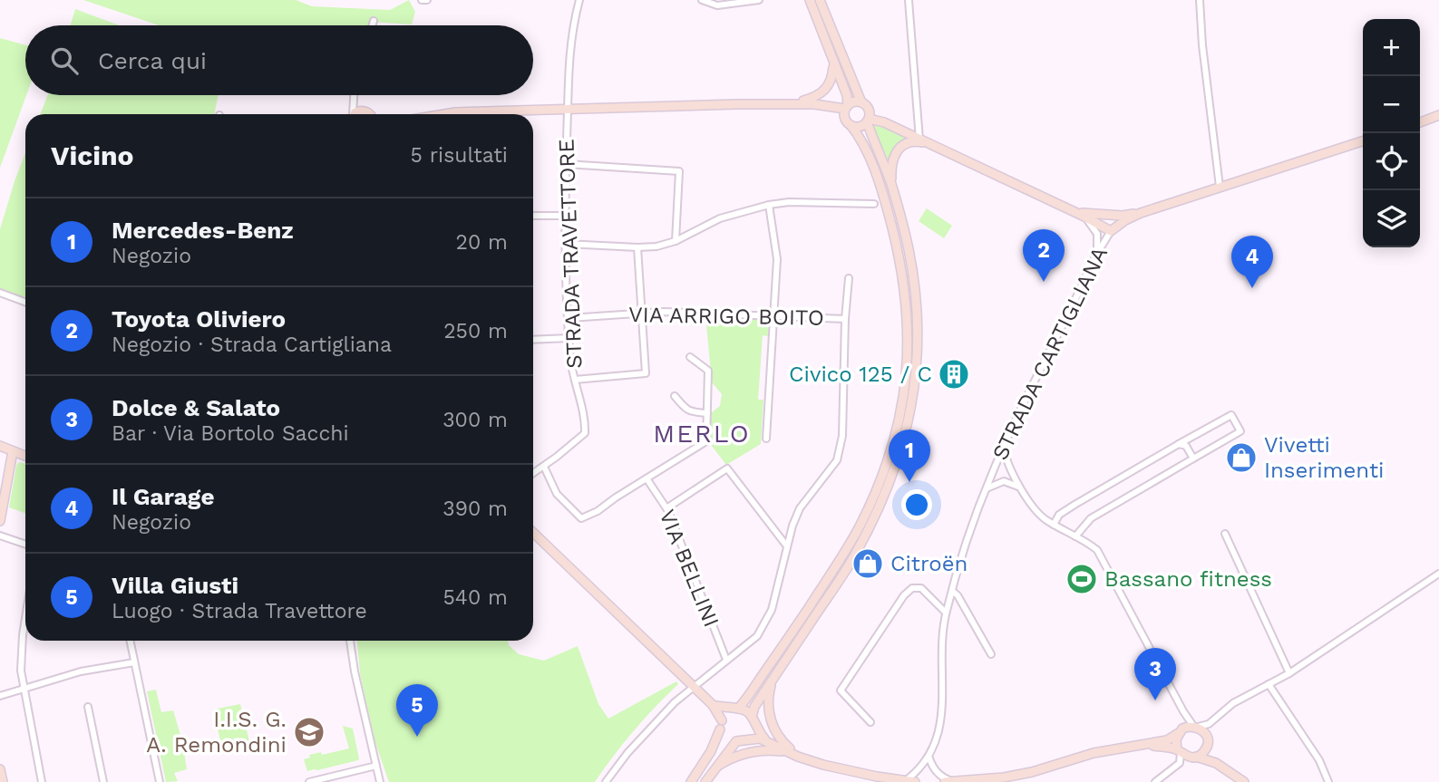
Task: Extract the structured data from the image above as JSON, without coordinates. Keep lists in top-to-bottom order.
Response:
{
  "streets": {
    "main road": ["STRADA CARTIGLIANA"],
    "street": ["STRADA TRAVETTORE", "VIA ARRIGO BOITO", "VIA BELLINI"]
  },
  "crossings": [
    ["STRADA TRAVETTORE", "VIA ARRIGO BOITO"]
  ],
  "districts": ["MERLO"],
  "places": {
    "building": ["Civico 125 / C"],
    "shop": ["Vivetti Inserimenti", "Citroën"],
    "sports": ["Bassano fitness"],
    "school or university": ["I.I.S. G. A. Remondini"]
  },
  "page": {
    "map_buttons": ["+", "−"],
    "search": "Cerca qui",
    "heading": ["Vicino", "5 risultati"],
    "list": [
      {
        "mark": "1",
        "name": "Mercedes-Benz",
        "note": "Negozio",
        "value": "20 m"
      },
      {
        "mark": "2",
        "name": "Toyota Oliviero",
        "note": "Negozio · Strada Cartigliana",
        "value": "250 m"
      },
      {
        "mark": "3",
        "name": "Dolce & Salato",
        "note": "Bar · Via Bortolo Sacchi",
        "value": "300 m"
      },
      {
        "mark": "4",
        "name": "Il Garage",
        "note": "Negozio",
        "value": "390 m"
      },
      {
        "mark": "5",
        "name": "Villa Giusti",
        "note": "Luogo · Strada Travettore",
        "value": "540 m"
      }
    ],
    "pins": [
      "2",
      "4",
      "1",
      "3",
      "5"
    ]
  }
}
